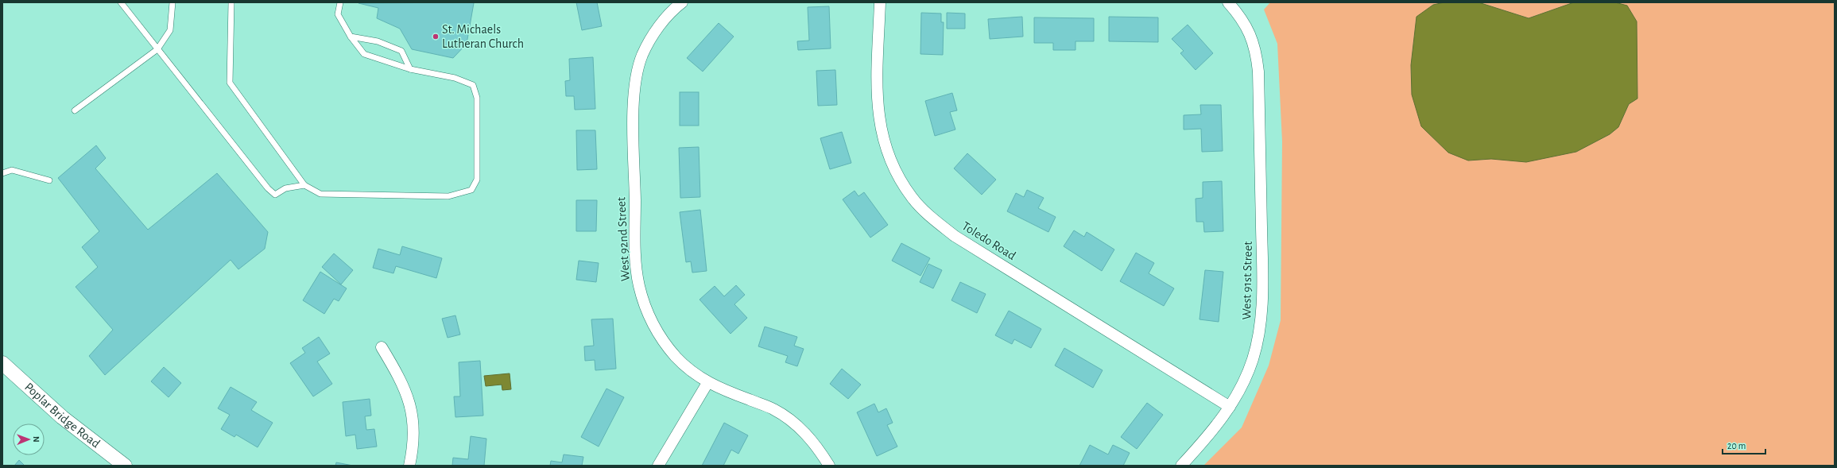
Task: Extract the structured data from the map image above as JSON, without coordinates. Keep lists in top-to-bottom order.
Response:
{
  "streets": {
    "street": [
      "West 92nd Street",
      "Toledo Road",
      "West 91st Street",
      "Poplar Bridge Road"
    ]
  },
  "crossings": [
    ["Toledo Road", "West 91st Street"]
  ],
  "places": ["St. Michaels Lutheran Church"],
  "scale_bar": "20 m",
  "north": "right"
}
